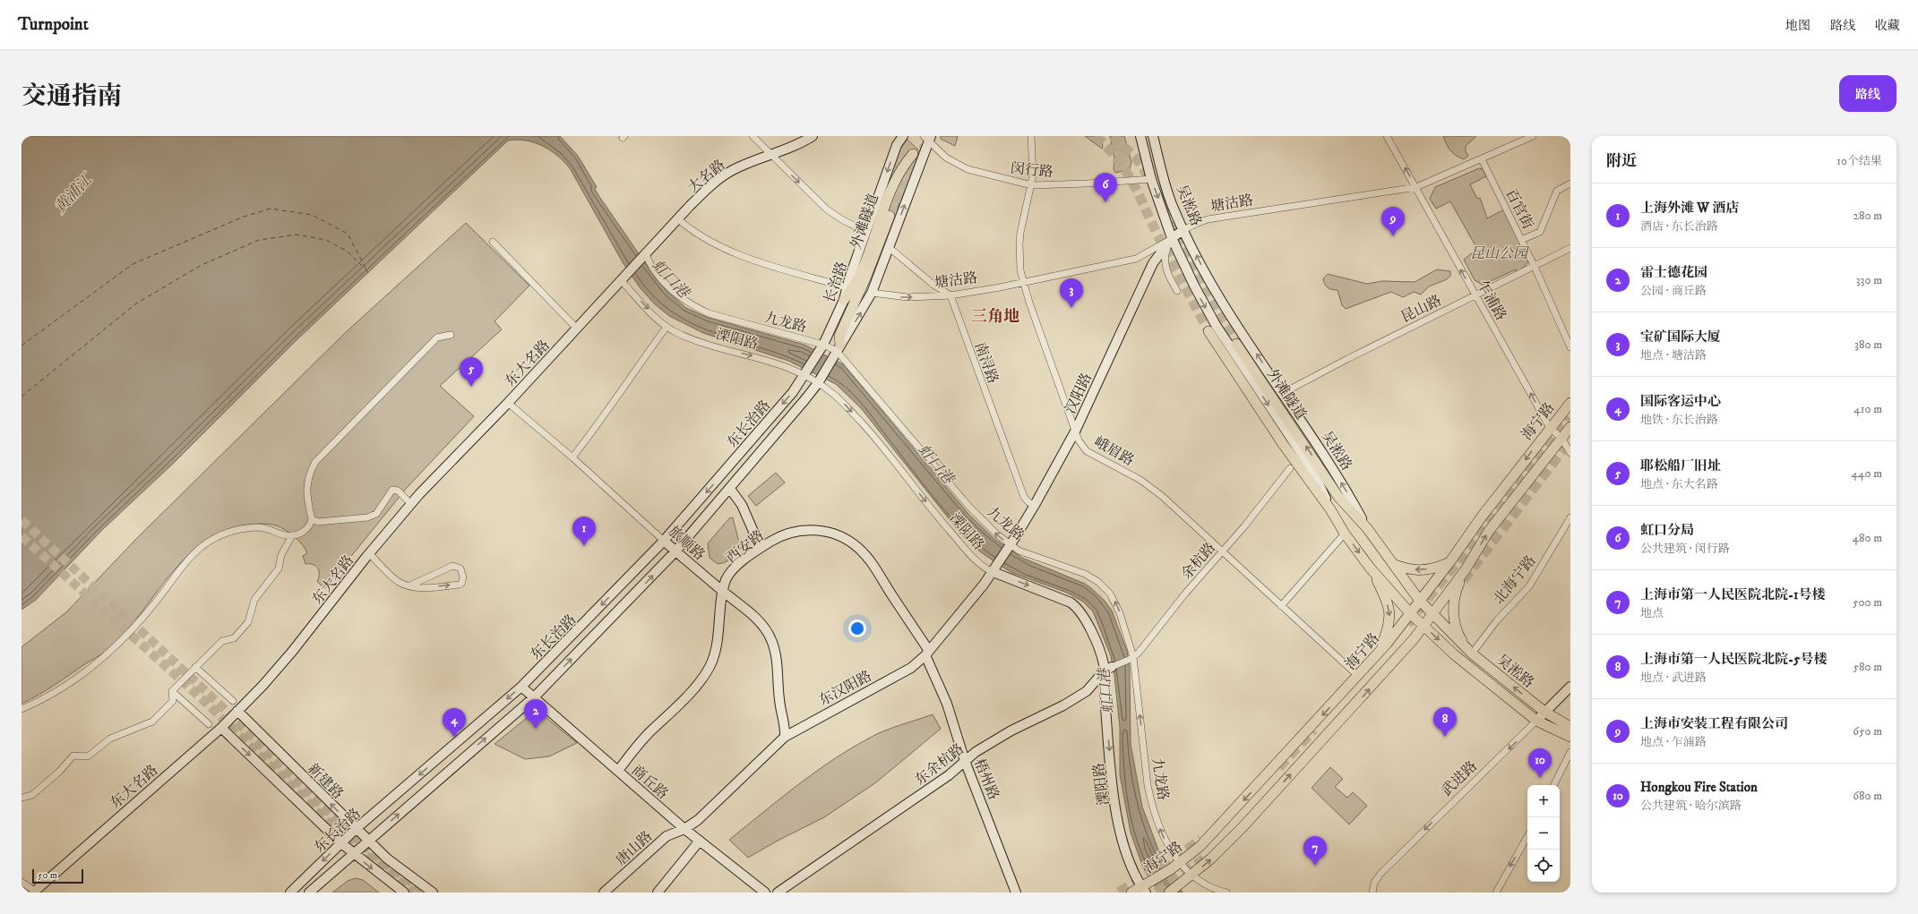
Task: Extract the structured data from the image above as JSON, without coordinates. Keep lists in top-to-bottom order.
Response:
{
  "streets": {
    "main road": [
      "大名路",
      "塘沽路",
      "吴淞路",
      "外滩隧道",
      "长治路",
      "溧阳路",
      "东大名路",
      "汉阳路",
      "海宁路",
      "东长治路",
      "旅顺路",
      "西安路",
      "东汉阳路",
      "东余杭路",
      "武进路",
      "梧州路",
      "新建路",
      "商丘路",
      "唐山路"
    ],
    "street": [
      "闵行路",
      "百官街",
      "乍浦路",
      "昆山路",
      "九龙路",
      "南浔路",
      "峨眉路",
      "余杭路",
      "北海宁路"
    ]
  },
  "crossings": [
    ["闵行路", "吴淞路"],
    ["闵行路", "峨眉路"],
    ["大名路", "九龙路"],
    ["大名路", "东大名路"],
    ["塘沽路", "吴淞路"],
    ["塘沽路", "百官街"],
    ["塘沽路", "乍浦路"],
    ["塘沽路", "南浔路"],
    ["塘沽路", "汉阳路"],
    ["塘沽路", "峨眉路"],
    ["吴淞路", "外滩隧道"],
    ["吴淞路", "昆山路"],
    ["吴淞路", "汉阳路"],
    ["吴淞路", "海宁路"],
    ["吴淞路", "北海宁路"],
    ["吴淞路", "武进路"],
    ["百官街", "昆山路"],
    ["外滩隧道", "长治路"],
    ["外滩隧道", "九龙路"],
    ["外滩隧道", "东长治路"],
    ["长治路", "九龙路"],
    ["长治路", "溧阳路"],
    ["长治路", "东长治路"],
    ["乍浦路", "昆山路"],
    ["乍浦路", "海宁路"],
    ["九龙路", "东大名路"],
    ["九龙路", "汉阳路"],
    ["九龙路", "海宁路"],
    ["九龙路", "东长治路"],
    ["九龙路", "余杭路"],
    ["溧阳路", "东大名路"],
    ["溧阳路", "海宁路"],
    ["溧阳路", "东长治路"],
    ["溧阳路", "东汉阳路"],
    ["溧阳路", "东余杭路"],
    ["东大名路", "旅顺路"],
    ["东大名路", "新建路"],
    ["南浔路", "汉阳路"],
    ["汉阳路", "峨眉路"],
    ["汉阳路", "东汉阳路"],
    ["海宁路", "峨眉路"],
    ["东长治路", "旅顺路"],
    ["东长治路", "新建路"],
    ["东长治路", "商丘路"],
    ["峨眉路", "余杭路"],
    ["旅顺路", "西安路"],
    ["旅顺路", "东汉阳路"],
    ["西安路", "东汉阳路"],
    ["西安路", "梧州路"],
    ["西安路", "商丘路"],
    ["东汉阳路", "梧州路"],
    ["东汉阳路", "商丘路"],
    ["东汉阳路", "唐山路"],
    ["东余杭路", "梧州路"],
    ["商丘路", "唐山路"]
  ],
  "one_way": [
    "乍浦路",
    "九龙路",
    "溧阳路",
    "武进路"
  ],
  "districts": ["三角地"],
  "water": ["黄浦江", "虹口港"],
  "parks": ["昆山公园"],
  "scale_bar": "50 m",
  "page": {
    "header": "Turnpoint",
    "nav": ["地图", "路线", "收藏"],
    "title": "交通指南",
    "buttons": "路线",
    "heading": ["附近", "10个结果"],
    "pins": [
      "6",
      "9",
      "3",
      "5",
      "1",
      "2",
      "8",
      "4",
      "10",
      "7"
    ],
    "list": [
      {
        "mark": "1",
        "name": "上海外滩 W 酒店",
        "note": "酒店 · 东长治路",
        "value": "280 m"
      },
      {
        "mark": "2",
        "name": "雷士德花园",
        "note": "公园 · 商丘路",
        "value": "330 m"
      },
      {
        "mark": "3",
        "name": "宝矿国际大厦",
        "note": "地点 · 塘沽路",
        "value": "380 m"
      },
      {
        "mark": "4",
        "name": "国际客运中心",
        "note": "地铁 · 东长治路",
        "value": "410 m"
      },
      {
        "mark": "5",
        "name": "耶松船厂旧址",
        "note": "地点 · 东大名路",
        "value": "440 m"
      },
      {
        "mark": "6",
        "name": "虹口分局",
        "note": "公共建筑 · 闵行路",
        "value": "480 m"
      },
      {
        "mark": "7",
        "name": "上海市第一人民医院北院-1号楼",
        "note": "地点",
        "value": "500 m"
      },
      {
        "mark": "8",
        "name": "上海市第一人民医院北院-5号楼",
        "note": "地点 · 武进路",
        "value": "580 m"
      },
      {
        "mark": "9",
        "name": "上海市安装工程有限公司",
        "note": "地点 · 乍浦路",
        "value": "650 m"
      },
      {
        "mark": "10",
        "name": "Hongkou Fire Station",
        "note": "公共建筑 · 哈尔滨路",
        "value": "680 m"
      }
    ],
    "map_buttons": ["+", "−"],
    "scale": "50 m"
  }
}
